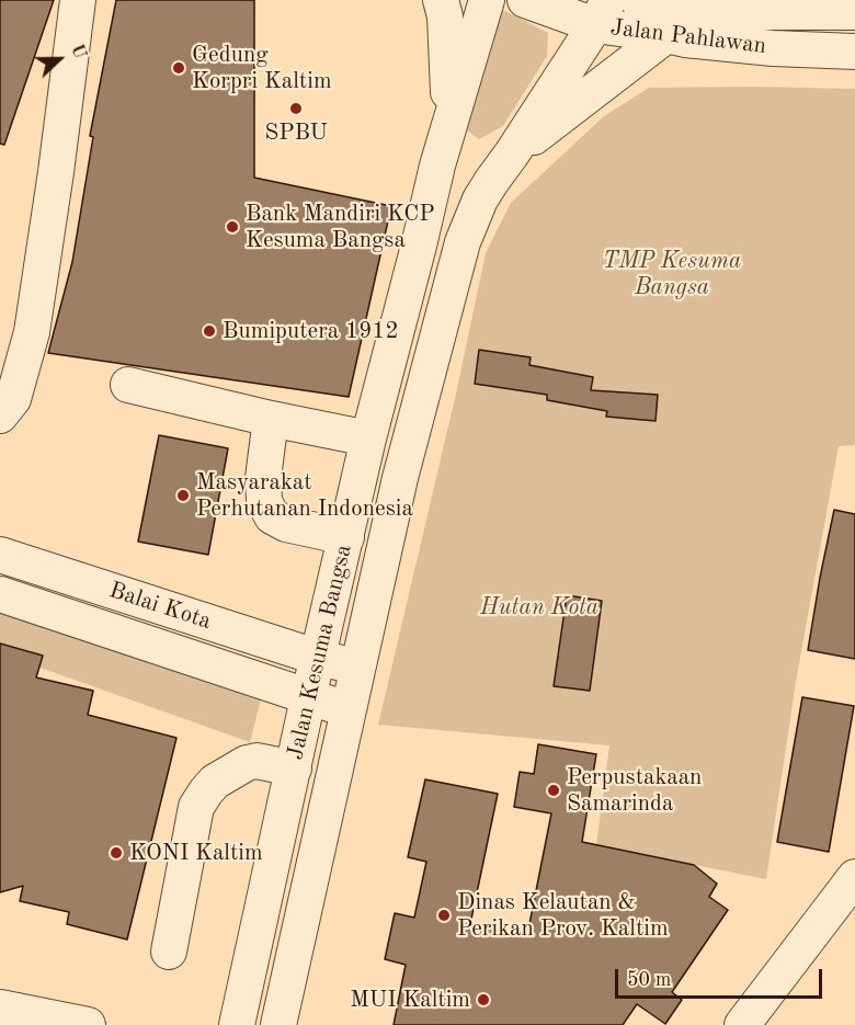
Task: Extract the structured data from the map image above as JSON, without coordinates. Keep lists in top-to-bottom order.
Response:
{
  "streets": {
    "street": ["Jalan Pahlawan", "Balai Kota", "Jalan Kesuma Bangsa"]
  },
  "crossings": [
    ["Balai Kota", "Jalan Kesuma Bangsa"]
  ],
  "parks": ["TMP Kesuma Bangsa", "Hutan Kota"],
  "places": [
    "Gedung Korpri Kaltim",
    "SPBU",
    "Bank Mandiri KCP Kesuma Bangsa",
    "Bumiputera 1912",
    "Masyarakat Perhutanan Indonesia",
    "Perpustakaan Samarinda",
    "KONI Kaltim",
    "Dinas Kelautan & Perikan Prov. Kaltim",
    "MUI Kaltim"
  ],
  "scale_bar": "50 m",
  "north": "right"
}
